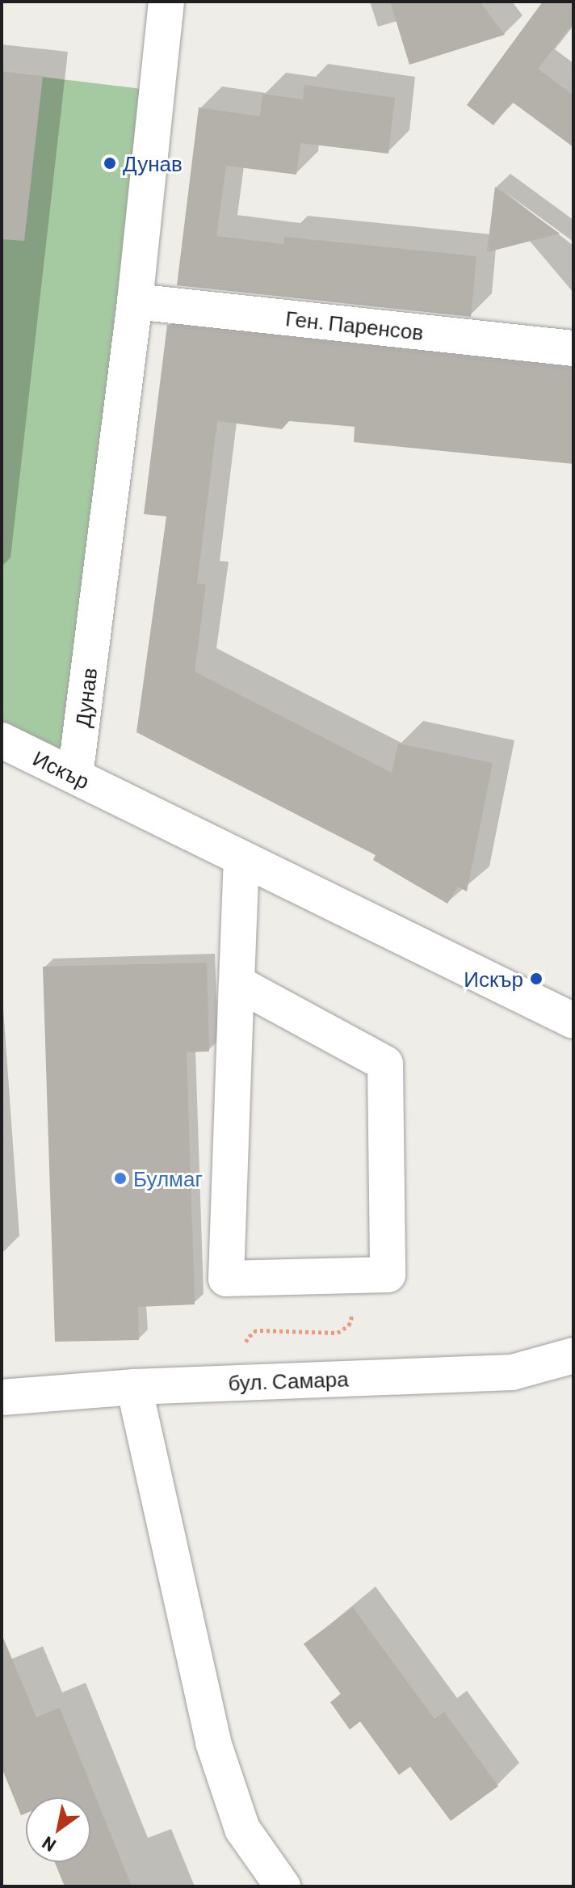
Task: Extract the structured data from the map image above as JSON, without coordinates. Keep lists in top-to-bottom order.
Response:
{
  "streets": {
    "street": [
      "Ген. Паренсов",
      "Дунав",
      "Искър",
      "бул. Самара"
    ]
  },
  "crossings": [
    ["Ген. Паренсов", "Дунав"],
    ["Дунав", "Искър"]
  ],
  "places": ["Дунав", "Искър", "Булмаг"],
  "north": "bottom left"
}
